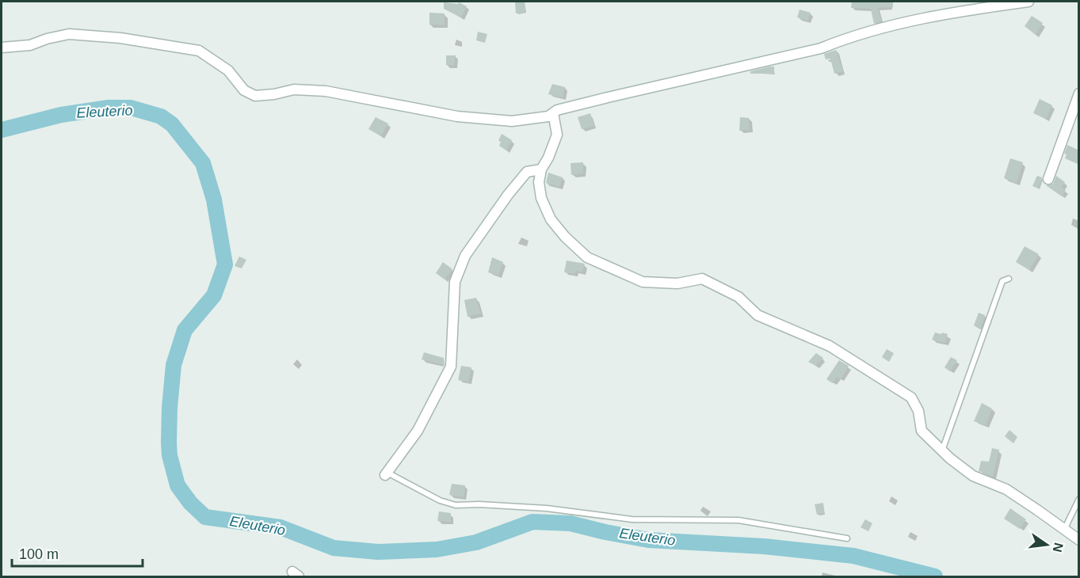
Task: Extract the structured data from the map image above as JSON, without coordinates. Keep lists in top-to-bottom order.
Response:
{
  "water": ["Eleuterio"],
  "scale_bar": "100 m",
  "north": "right"
}
